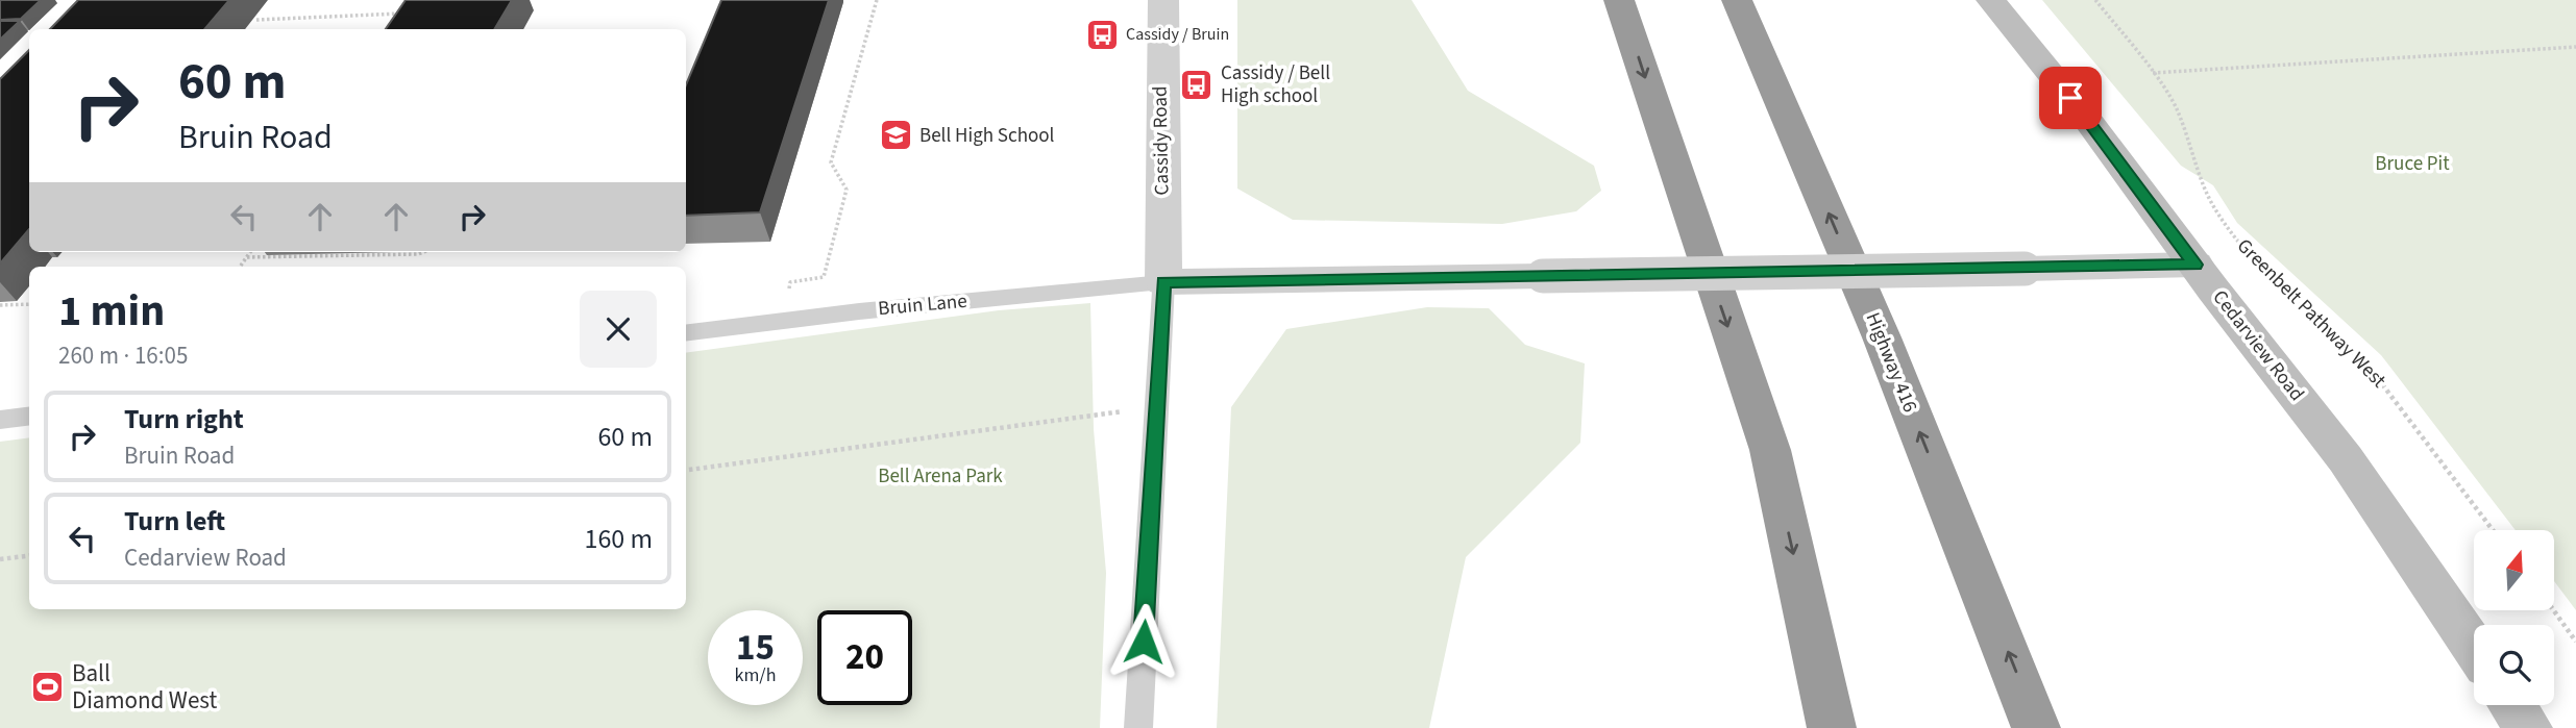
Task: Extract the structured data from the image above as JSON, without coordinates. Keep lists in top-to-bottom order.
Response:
{
  "streets": {
    "highway": ["Highway 416"],
    "main road": ["Cedarview Road"],
    "street": ["Cassidy Road"],
    "lane": ["Bruin Lane"],
    "path": ["Greenbelt Pathway West"]
  },
  "crossings": [
    ["Cassidy Road", "Bruin Lane"]
  ],
  "parks": ["Bruce Pit", "Bell Arena Park"],
  "places": {
    "bus stop": ["Cassidy / Bruin", "Cassidy / Bell High school"],
    "school or university": ["Bell High School"],
    "sports": ["Ball Diamond West"]
  },
  "north": "top",
  "page": {
    "turn": ["60 m", "Bruin Road"],
    "heading": ["1 min", "260 m · 16:05"],
    "list": [
      {
        "name": "Turn right",
        "note": "Bruin Road",
        "value": "60 m"
      },
      {
        "name": "Turn left",
        "note": "Cedarview Road",
        "value": "160 m"
      }
    ],
    "speed": "15 km/h",
    "limit": "20"
  }
}
